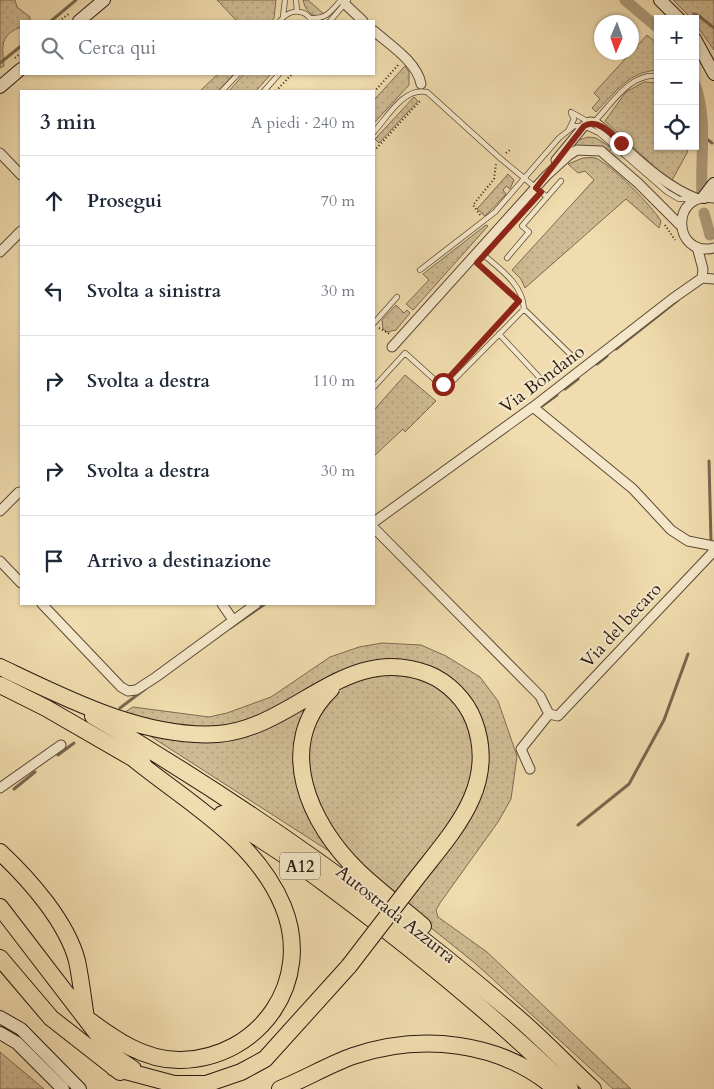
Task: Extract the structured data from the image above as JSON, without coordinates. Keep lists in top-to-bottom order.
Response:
{
  "streets": {
    "highway": ["A12", "Autostrada Azzurra"],
    "street": ["Via Bondano", "Via del becaro"]
  },
  "north": "bottom",
  "page": {
    "map_buttons": ["+", "−"],
    "search": "Cerca qui",
    "heading": ["3 min", "A piedi · 240 m"],
    "list": [
      ["Prosegui", "70 m"],
      ["Svolta a sinistra", "30 m"],
      ["Svolta a destra", "110 m"],
      ["Svolta a destra", "30 m"],
      "Arrivo a destinazione"
    ]
  }
}
